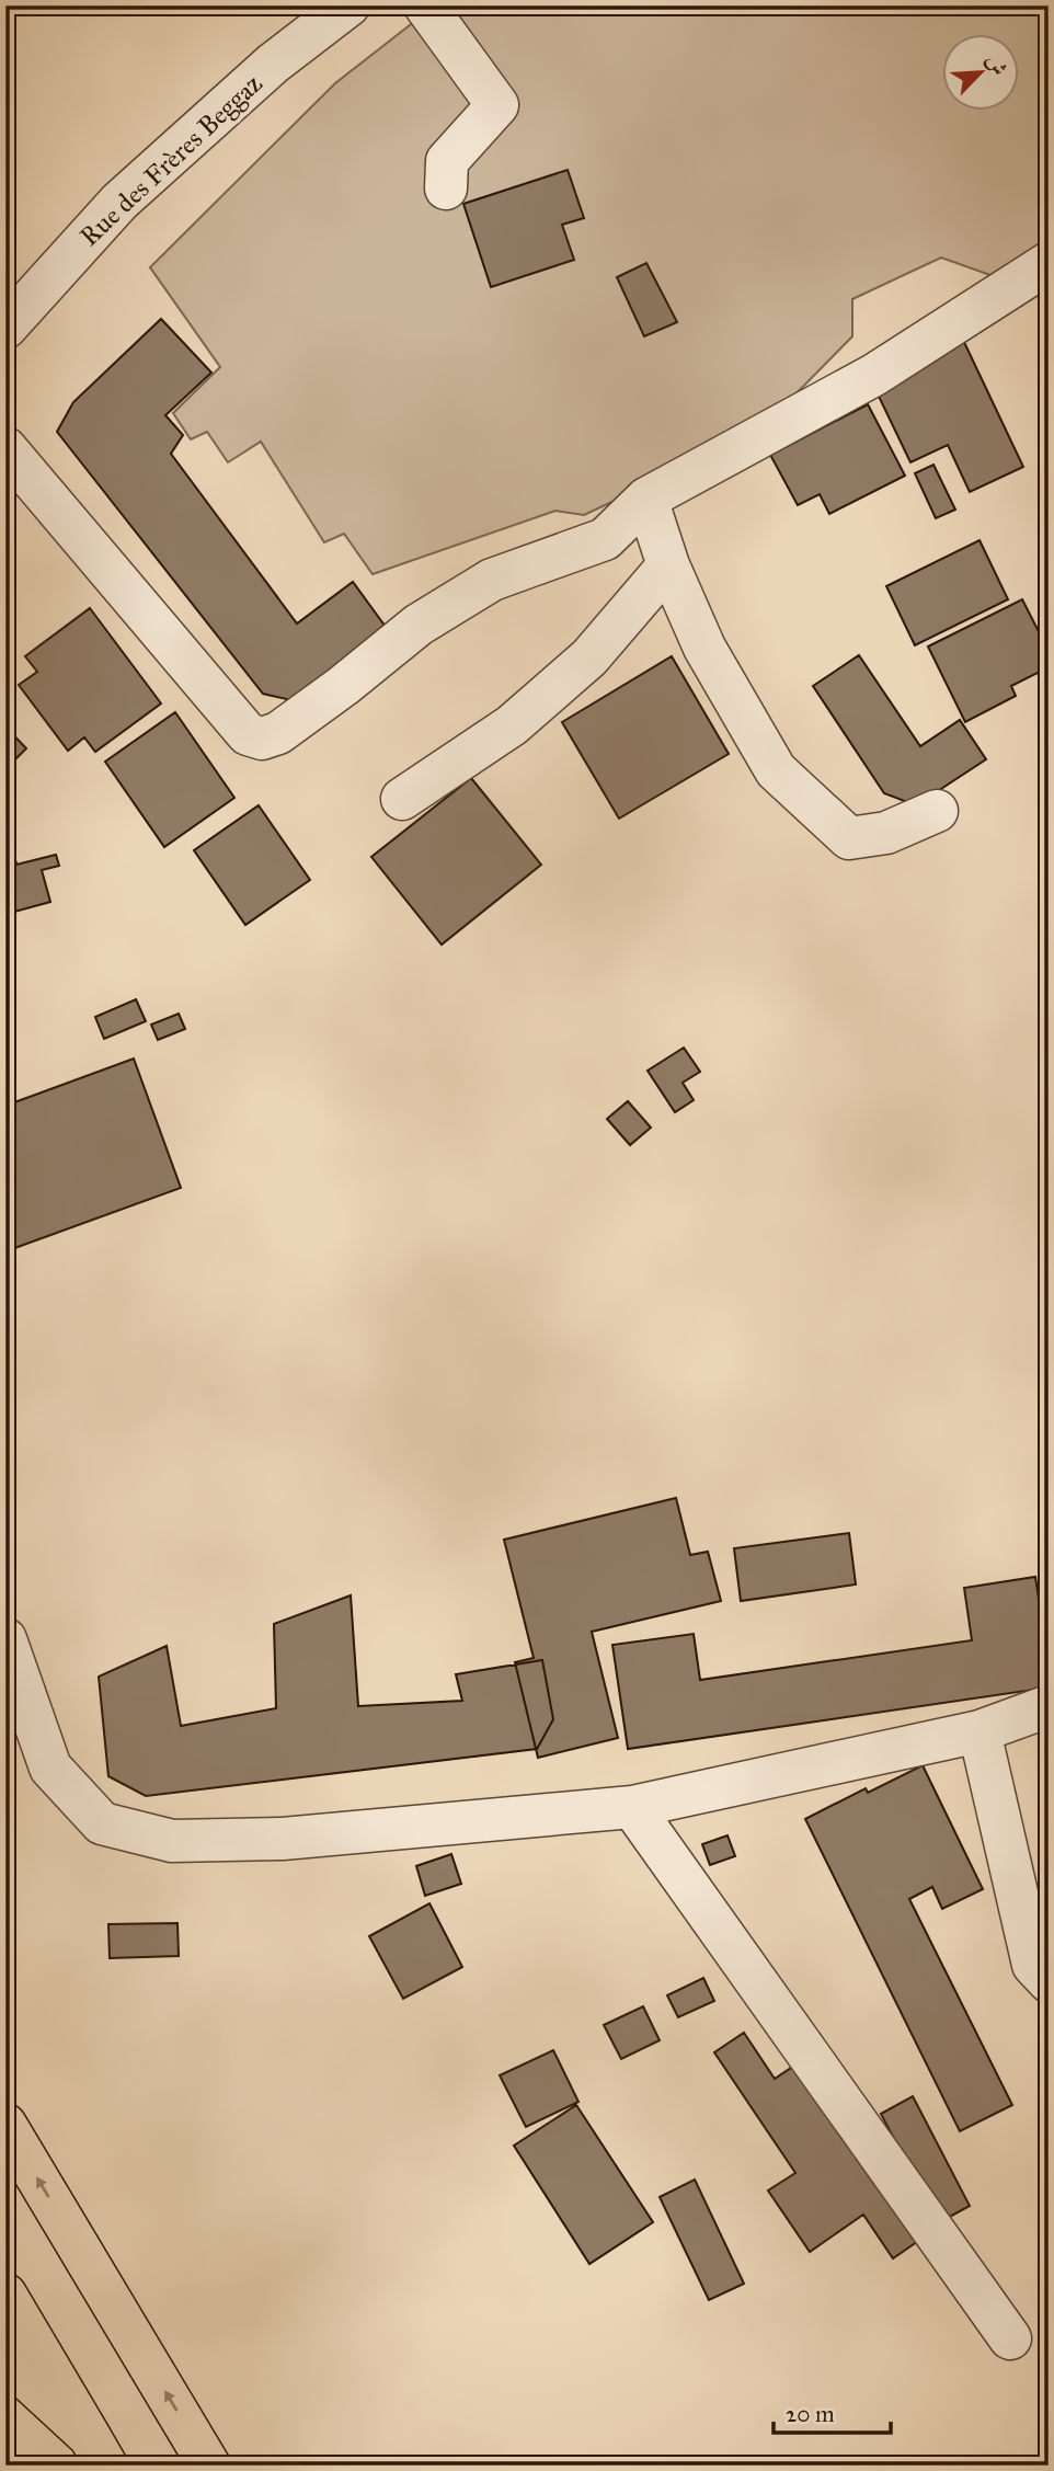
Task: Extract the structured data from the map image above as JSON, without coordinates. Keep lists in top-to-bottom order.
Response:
{
  "streets": {
    "street": ["Rue des Frères Beggaz"]
  },
  "scale_bar": "20 m",
  "north": "top right"
}
